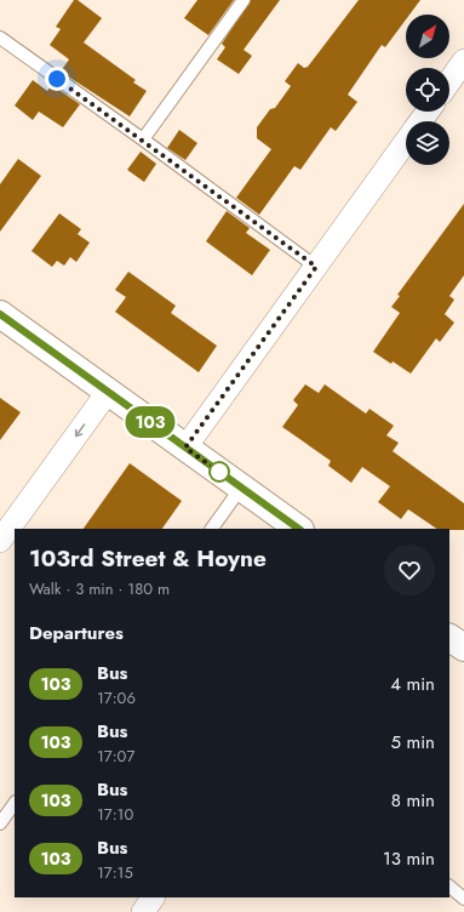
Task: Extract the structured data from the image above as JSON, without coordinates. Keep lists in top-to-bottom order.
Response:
{
  "lines": ["bus line 103"],
  "north": "top right",
  "page": {
    "on_map": "103",
    "heading": [
      ["103rd Street & Hoyne", "Walk · 3 min · 180 m"],
      "Departures"
    ],
    "list": [
      {
        "mark": "103",
        "name": "Bus",
        "note": "17:06",
        "value": "4 min"
      },
      {
        "mark": "103",
        "name": "Bus",
        "note": "17:07",
        "value": "5 min"
      },
      {
        "mark": "103",
        "name": "Bus",
        "note": "17:10",
        "value": "8 min"
      },
      {
        "mark": "103",
        "name": "Bus",
        "note": "17:15",
        "value": "13 min"
      }
    ]
  }
}
